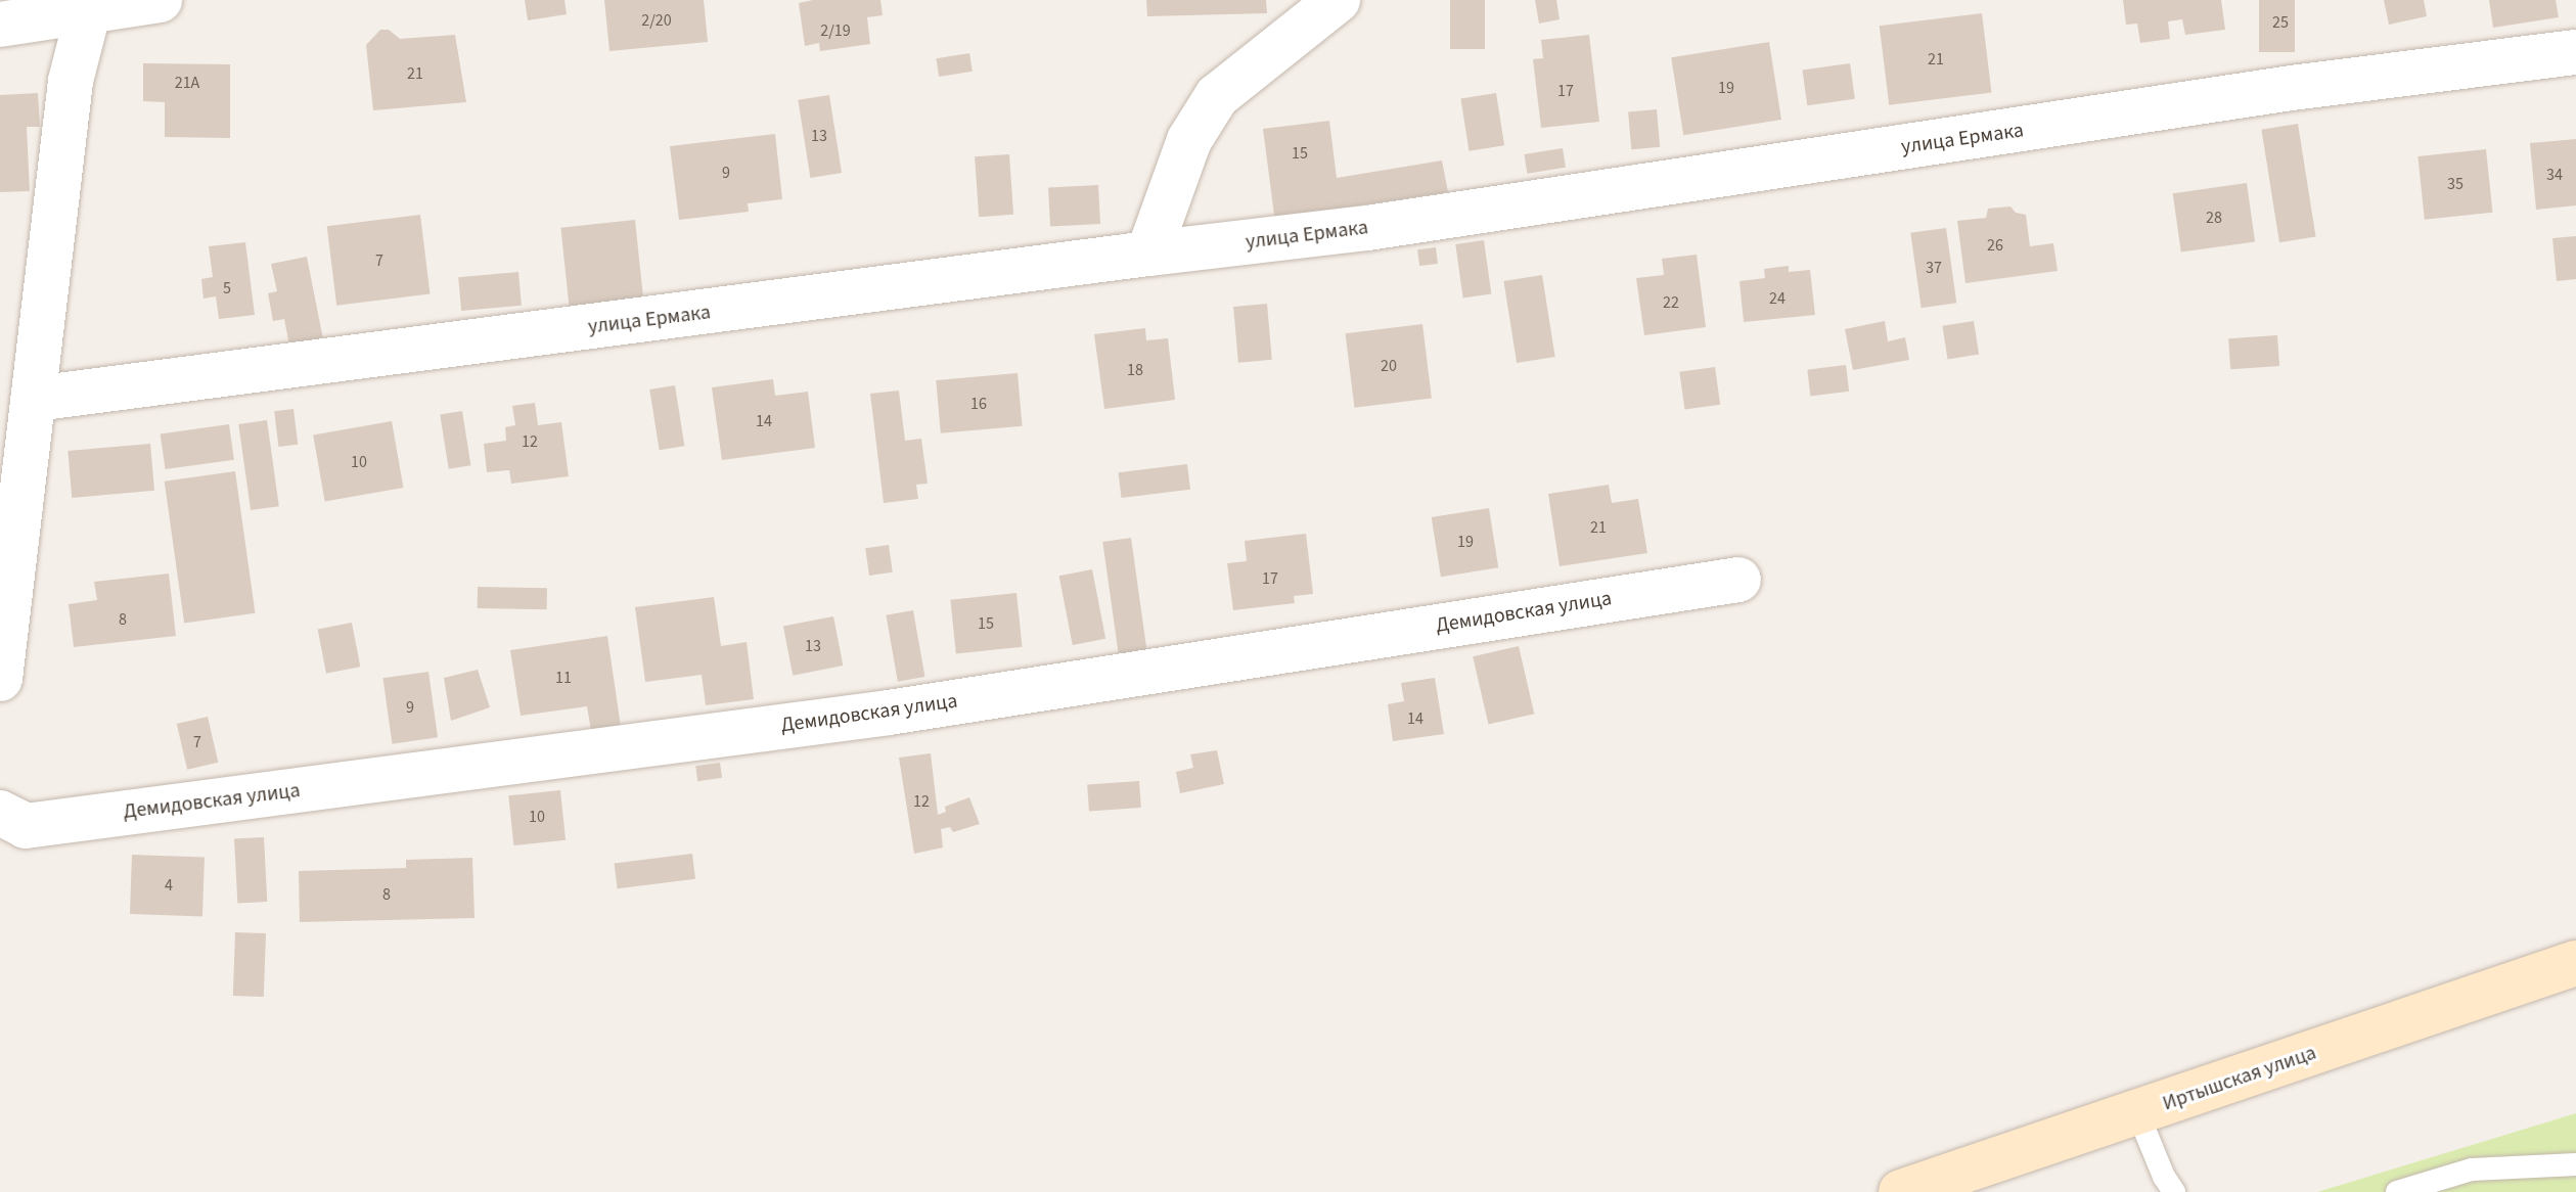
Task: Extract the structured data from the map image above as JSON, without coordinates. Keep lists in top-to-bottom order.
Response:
{
  "streets": {
    "main road": ["Иртышская улица"],
    "street": ["улица Ермака", "Демидовская улица"]
  },
  "house_numbers": [
    "2/20",
    "25",
    "2/19",
    "21",
    "21",
    "21А",
    "19",
    "17",
    "13",
    "15",
    "9",
    "34",
    "35",
    "28",
    "26",
    "7",
    "37",
    "5",
    "24",
    "22",
    "20",
    "18",
    "16",
    "14",
    "12",
    "10",
    "21",
    "19",
    "17",
    "8",
    "15",
    "13",
    "11",
    "9",
    "14",
    "7",
    "12",
    "10",
    "4",
    "8"
  ]
}
